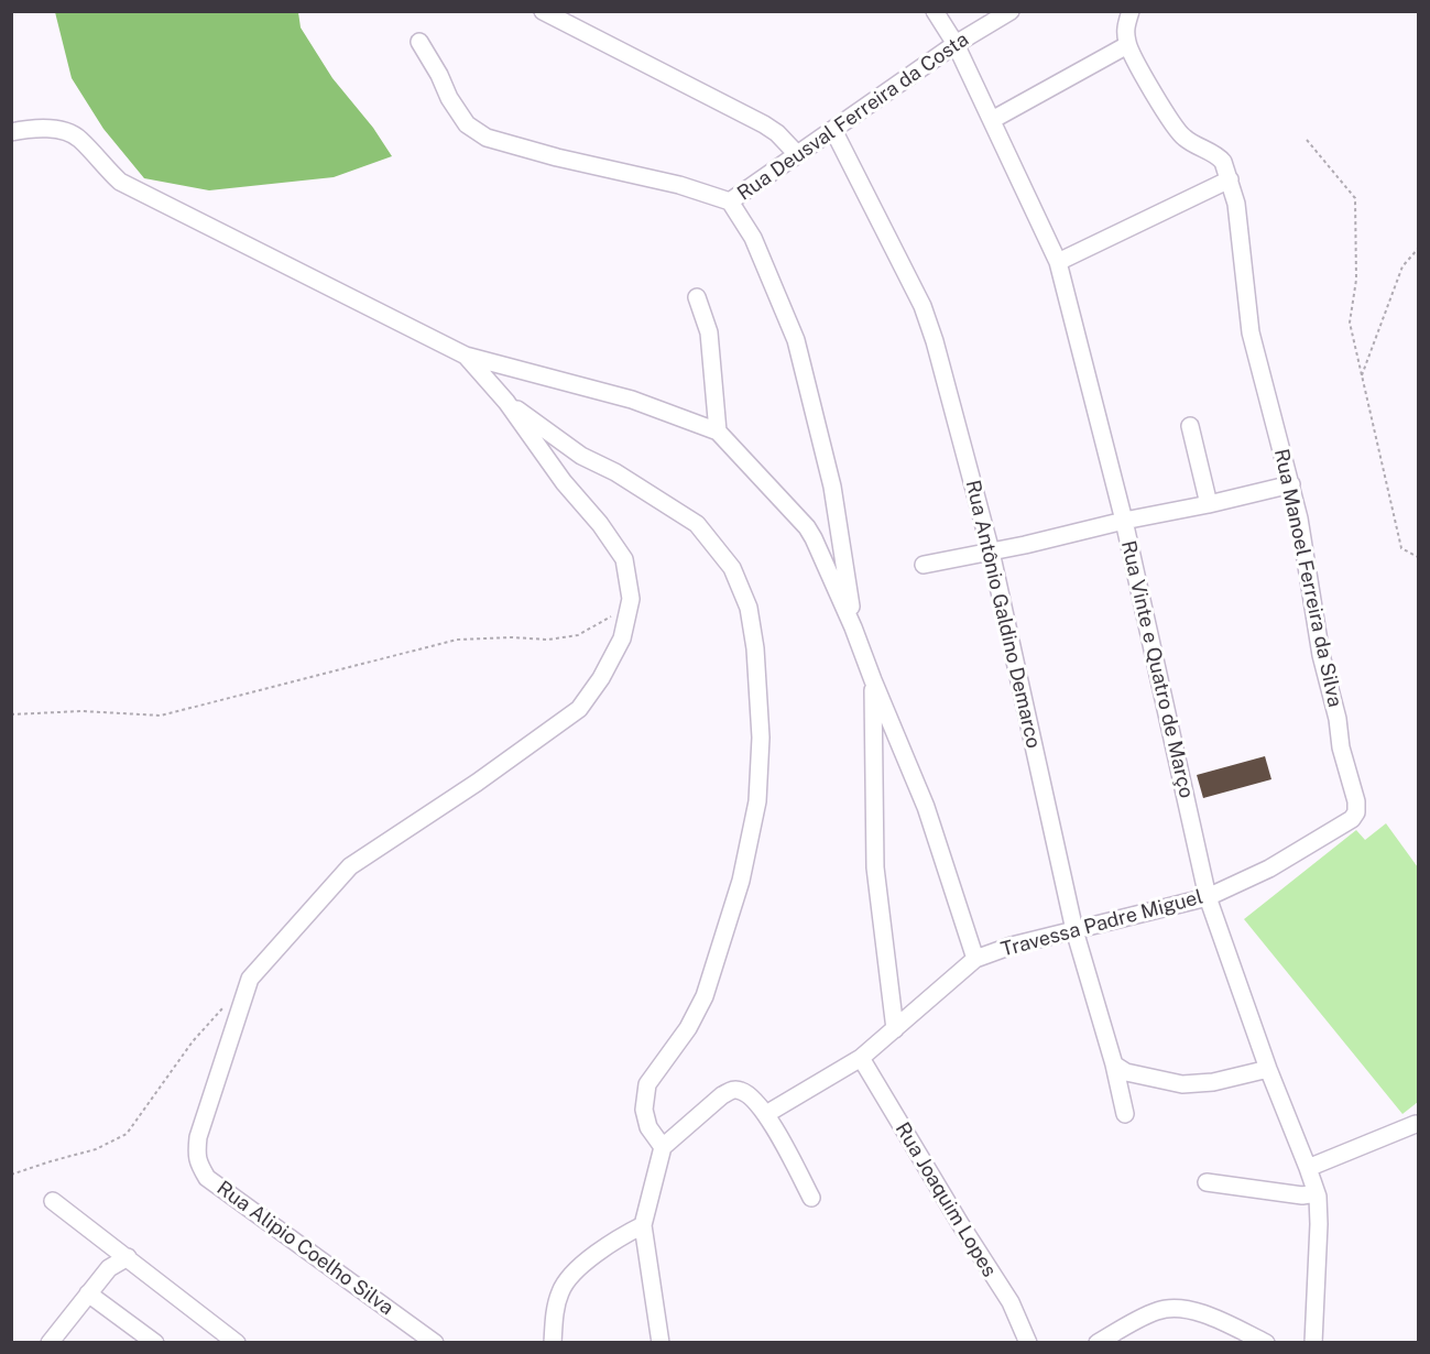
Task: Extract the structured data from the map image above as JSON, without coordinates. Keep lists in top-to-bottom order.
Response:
{
  "streets": {
    "street": [
      "Rua Deusval Ferreira da Costa",
      "Rua Manoel Ferreira da Silva",
      "Rua Antônio Galdino Demarco",
      "Rua Vinte e Quatro de Março",
      "Travessa Padre Miguel",
      "Rua Joaquim Lopes",
      "Rua Alipio Coelho Silva"
    ]
  },
  "crossings": [
    ["Rua Deusval Ferreira da Costa", "Rua Antônio Galdino Demarco"],
    ["Rua Deusval Ferreira da Costa", "Rua Vinte e Quatro de Março"],
    ["Rua Manoel Ferreira da Silva", "Travessa Padre Miguel"],
    ["Rua Antônio Galdino Demarco", "Travessa Padre Miguel"],
    ["Rua Vinte e Quatro de Março", "Travessa Padre Miguel"],
    ["Travessa Padre Miguel", "Rua Joaquim Lopes"]
  ]
}
